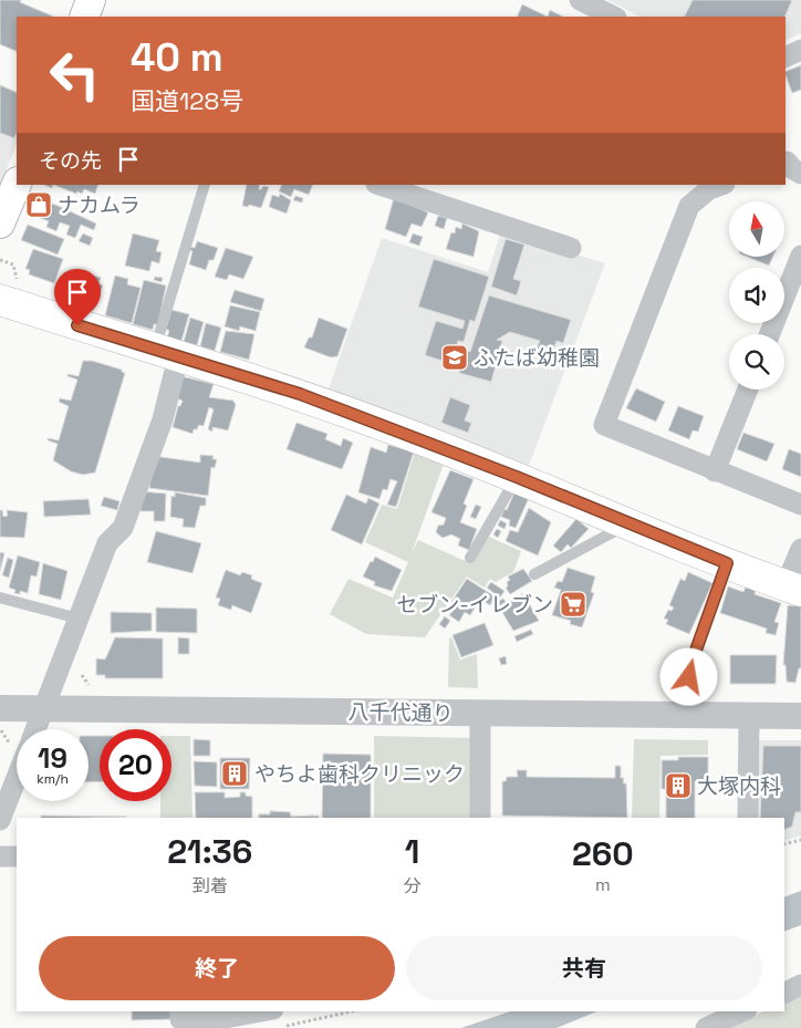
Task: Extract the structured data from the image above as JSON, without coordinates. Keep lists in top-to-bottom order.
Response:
{
  "streets": {
    "street": ["八千代通り"]
  },
  "places": {
    "shop": ["ナカムラ"],
    "school or university": ["ふたば幼稚園"],
    "supermarket": ["セブン-イレブン"],
    "building": ["やちよ歯科クリニック", "大塚内科"]
  },
  "north": "top",
  "page": {
    "turn": ["40 m", "国道128号"],
    "then": "その先",
    "speed": "19 km/h",
    "limit": "20",
    "eta": [
      "21:36",
      "到着",
      "1",
      "分",
      "260",
      "m"
    ],
    "buttons": ["終了", "共有"]
  }
}
